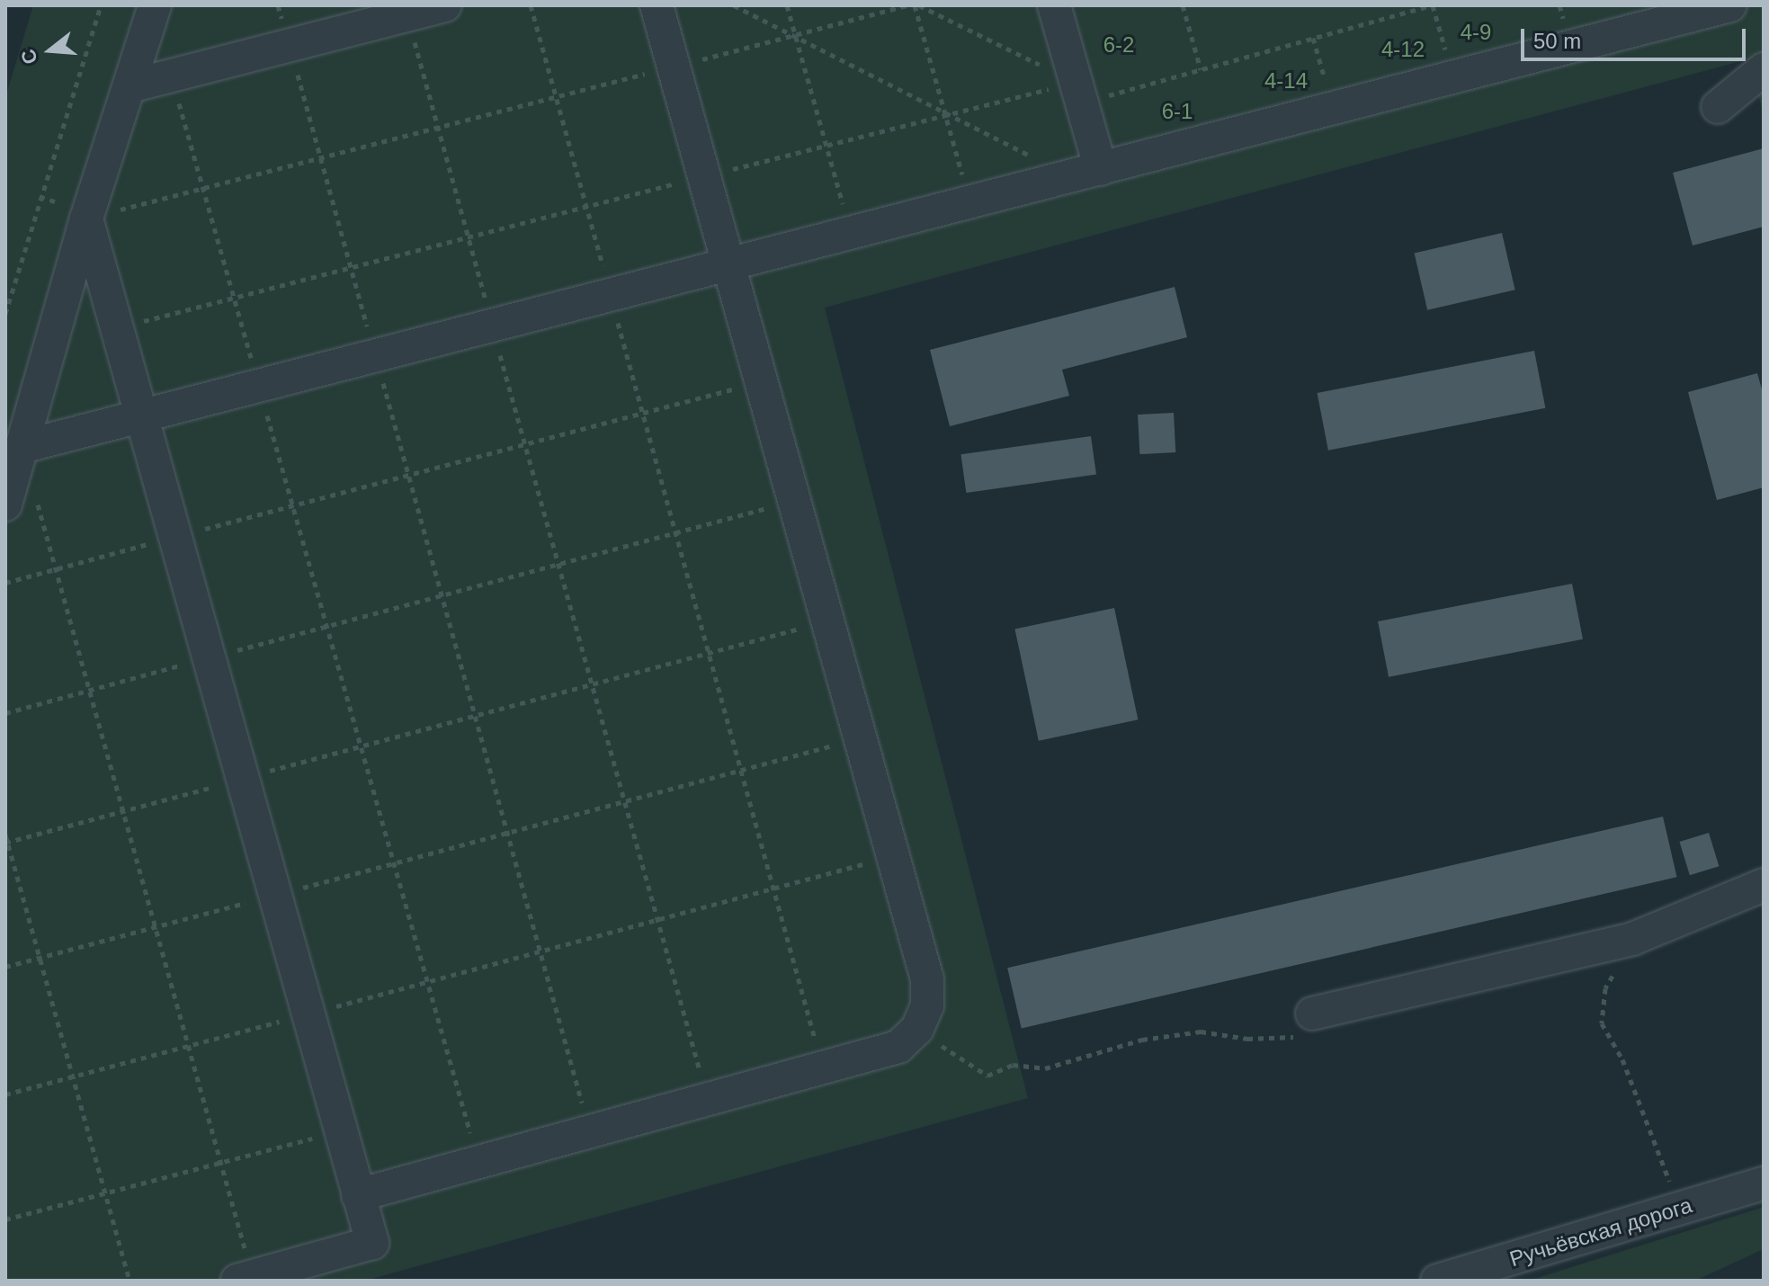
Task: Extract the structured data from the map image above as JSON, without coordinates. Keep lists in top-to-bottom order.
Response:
{
  "streets": {
    "street": ["Ручьёвская дорога"]
  },
  "parks": [
    "4-9",
    "6-2",
    "4-12",
    "4-14",
    "6-1"
  ],
  "scale_bar": "50 m",
  "north": "left"
}
